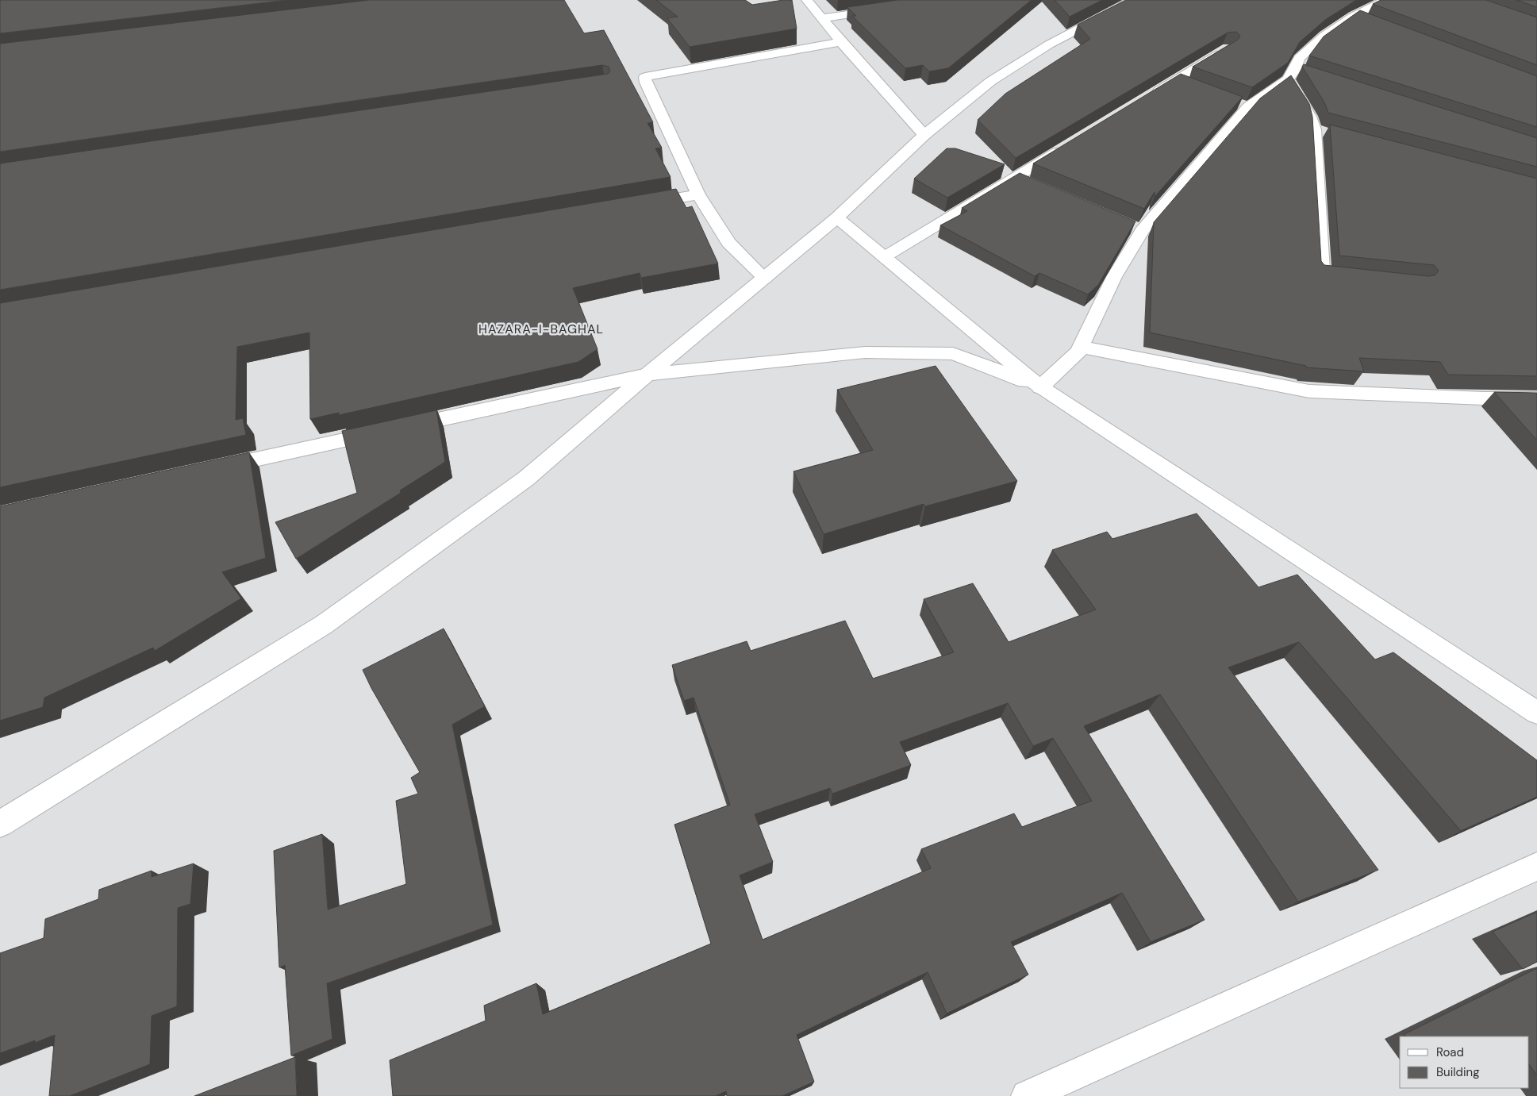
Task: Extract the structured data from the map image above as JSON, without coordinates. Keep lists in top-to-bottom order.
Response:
{
  "districts": ["HAZARA-I-BAGHAL"],
  "legend": ["Road", "Building"]
}
